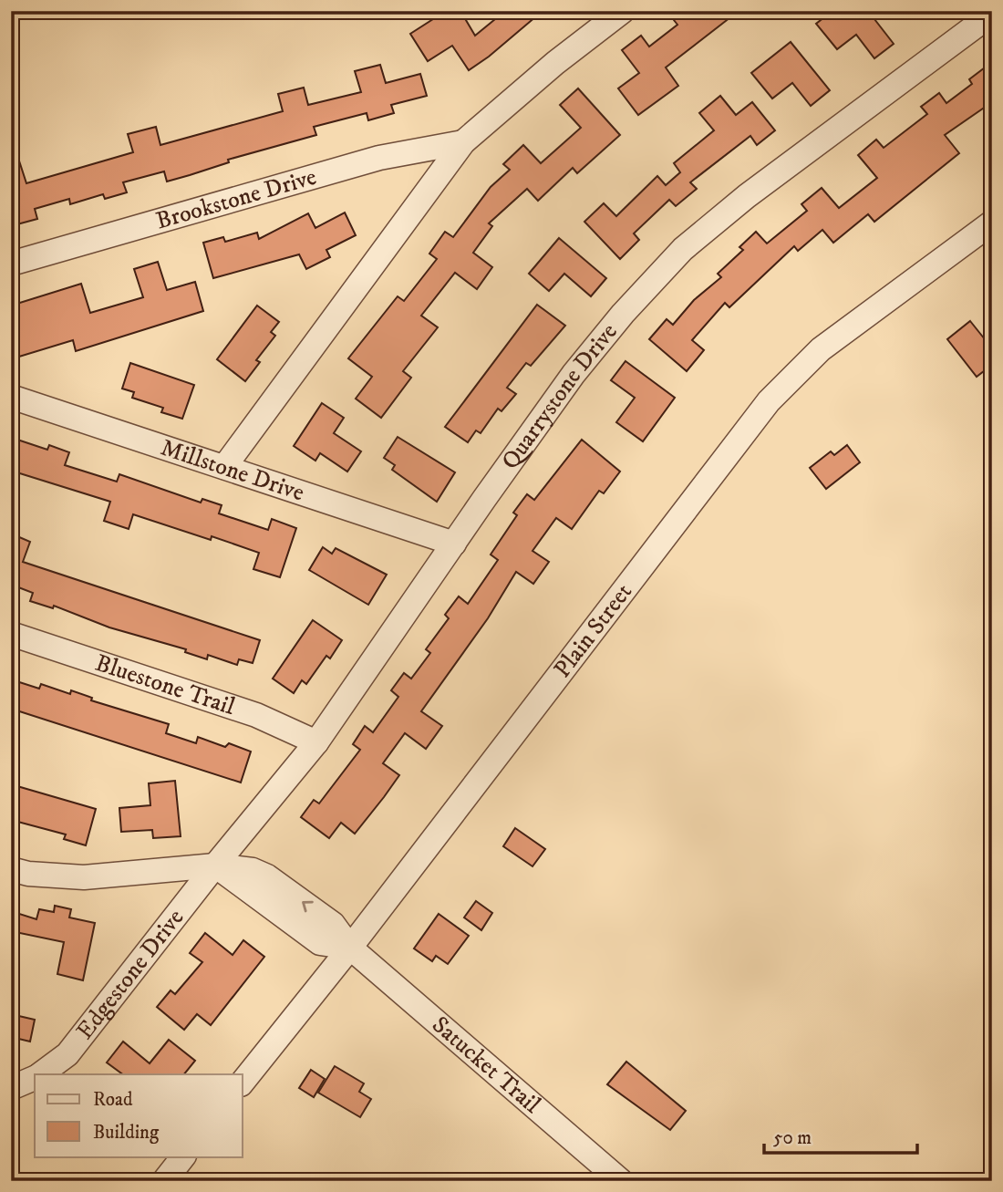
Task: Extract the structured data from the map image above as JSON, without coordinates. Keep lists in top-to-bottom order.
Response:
{
  "streets": {
    "street": [
      "Brookstone Drive",
      "Quarrystone Drive",
      "Millstone Drive",
      "Plain Street",
      "Bluestone Trail",
      "Edgestone Drive",
      "Satucket Trail"
    ]
  },
  "crossings": [
    ["Quarrystone Drive", "Millstone Drive"],
    ["Quarrystone Drive", "Bluestone Trail"],
    ["Quarrystone Drive", "Edgestone Drive"],
    ["Plain Street", "Satucket Trail"]
  ],
  "legend": ["Road", "Building"],
  "scale_bar": "50 m"
}
